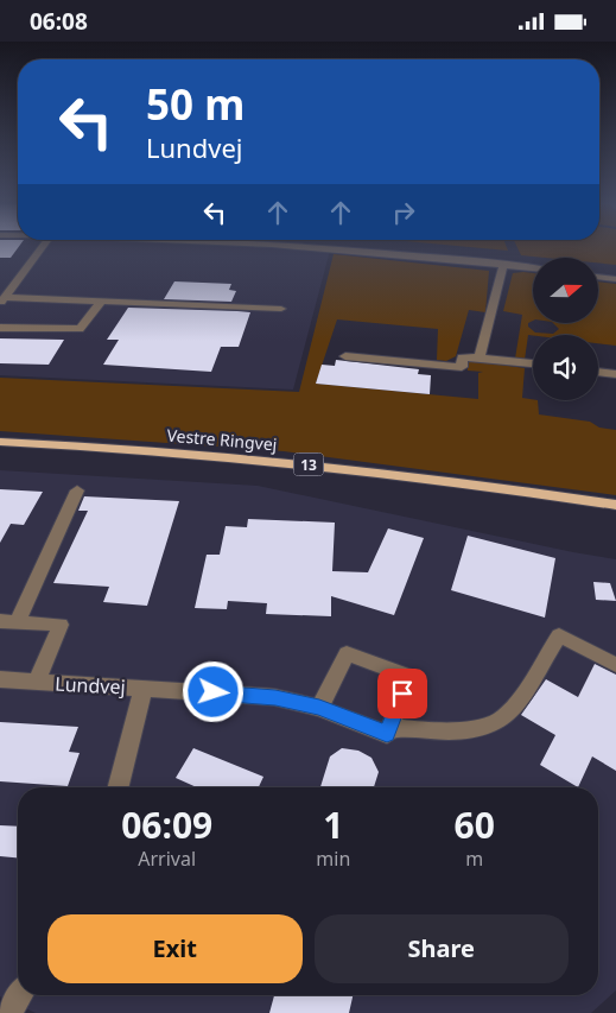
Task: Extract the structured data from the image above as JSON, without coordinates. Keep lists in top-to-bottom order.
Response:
{
  "streets": {
    "main road": ["Vestre Ringvej", "13"],
    "street": ["Lundvej"]
  },
  "north": "right",
  "page": {
    "status": "06:08",
    "turn": ["50 m", "Lundvej"],
    "eta": [
      "06:09",
      "Arrival",
      "1",
      "min",
      "60",
      "m"
    ],
    "buttons": ["Exit", "Share"]
  }
}
